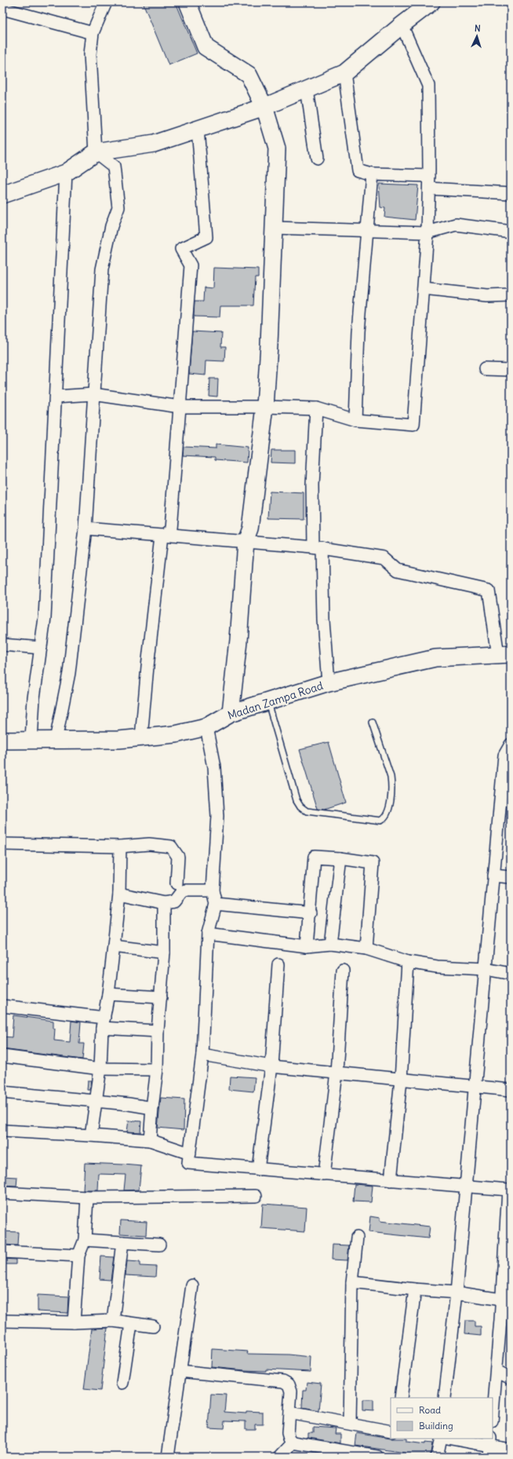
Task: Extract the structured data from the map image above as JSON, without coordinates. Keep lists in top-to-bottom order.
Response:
{
  "streets": {
    "street": ["Madan Zampa Road"]
  },
  "legend": ["Road", "Building"],
  "north": "top"
}
